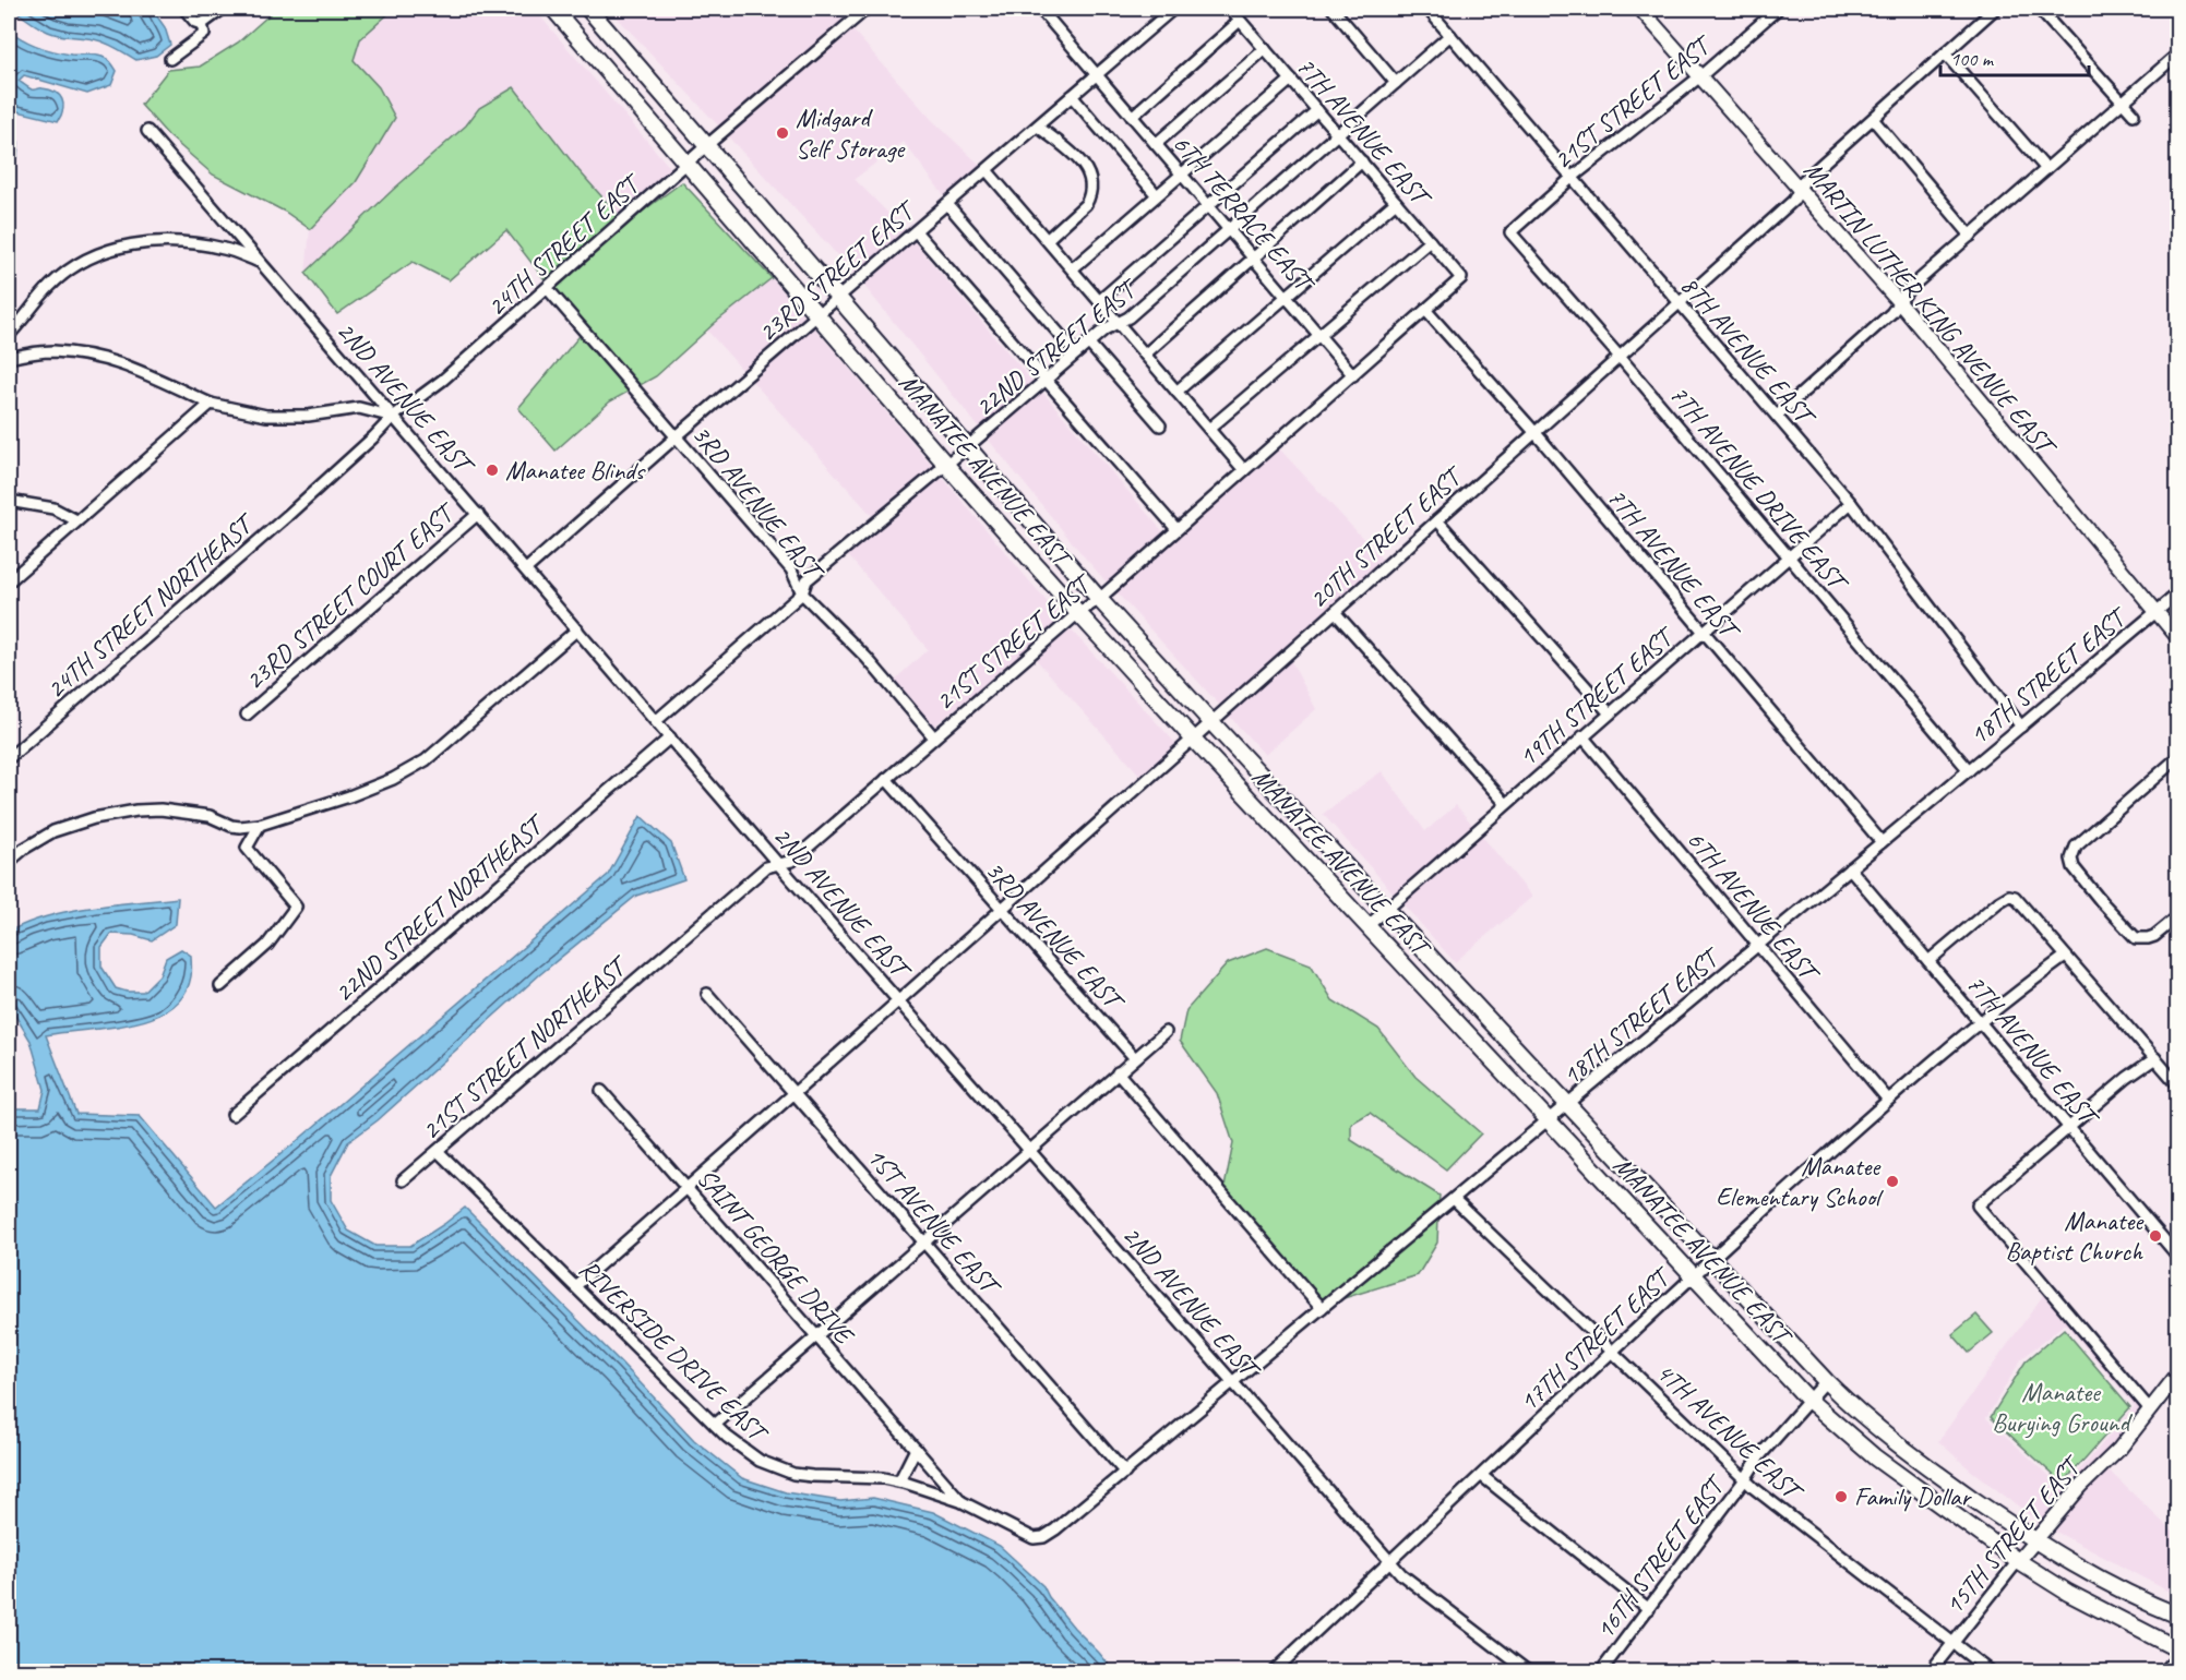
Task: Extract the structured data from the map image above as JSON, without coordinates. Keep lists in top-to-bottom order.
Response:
{
  "streets": {
    "main road": ["MANATEE AVENUE EAST"],
    "street": [
      "21ST STREET EAST",
      "7TH AVENUE EAST",
      "6TH TERRACE EAST",
      "24TH STREET EAST",
      "23RD STREET EAST",
      "MARTIN LUTHER KING AVENUE EAST",
      "22ND STREET EAST",
      "8TH AVENUE EAST",
      "2ND AVENUE EAST",
      "7TH AVENUE DRIVE EAST",
      "3RD AVENUE EAST",
      "20TH STREET EAST",
      "23RD STREET COURT EAST",
      "24TH STREET NORTHEAST",
      "18TH STREET EAST",
      "19TH STREET EAST",
      "6TH AVENUE EAST",
      "22ND STREET NORTHEAST",
      "21ST STREET NORTHEAST",
      "1ST AVENUE EAST",
      "SAINT GEORGE DRIVE",
      "17TH STREET EAST",
      "RIVERSIDE DRIVE EAST",
      "4TH AVENUE EAST",
      "15TH STREET EAST",
      "16TH STREET EAST"
    ]
  },
  "crossings": [
    ["21ST STREET EAST", "7TH AVENUE EAST"],
    ["21ST STREET EAST", "6TH TERRACE EAST"],
    ["21ST STREET EAST", "MARTIN LUTHER KING AVENUE EAST"],
    ["21ST STREET EAST", "8TH AVENUE EAST"],
    ["21ST STREET EAST", "2ND AVENUE EAST"],
    ["21ST STREET EAST", "MANATEE AVENUE EAST"],
    ["21ST STREET EAST", "7TH AVENUE DRIVE EAST"],
    ["21ST STREET EAST", "3RD AVENUE EAST"],
    ["21ST STREET EAST", "21ST STREET NORTHEAST"],
    ["7TH AVENUE EAST", "22ND STREET EAST"],
    ["7TH AVENUE EAST", "20TH STREET EAST"],
    ["7TH AVENUE EAST", "18TH STREET EAST"],
    ["7TH AVENUE EAST", "19TH STREET EAST"],
    ["7TH AVENUE EAST", "17TH STREET EAST"],
    ["6TH TERRACE EAST", "23RD STREET EAST"],
    ["6TH TERRACE EAST", "22ND STREET EAST"],
    ["24TH STREET EAST", "2ND AVENUE EAST"],
    ["24TH STREET EAST", "MANATEE AVENUE EAST"],
    ["24TH STREET EAST", "3RD AVENUE EAST"],
    ["24TH STREET EAST", "24TH STREET NORTHEAST"],
    ["23RD STREET EAST", "2ND AVENUE EAST"],
    ["23RD STREET EAST", "MANATEE AVENUE EAST"],
    ["23RD STREET EAST", "3RD AVENUE EAST"],
    ["MARTIN LUTHER KING AVENUE EAST", "20TH STREET EAST"],
    ["MARTIN LUTHER KING AVENUE EAST", "18TH STREET EAST"],
    ["22ND STREET EAST", "8TH AVENUE EAST"],
    ["22ND STREET EAST", "2ND AVENUE EAST"],
    ["22ND STREET EAST", "MANATEE AVENUE EAST"],
    ["22ND STREET EAST", "3RD AVENUE EAST"],
    ["8TH AVENUE EAST", "20TH STREET EAST"],
    ["8TH AVENUE EAST", "18TH STREET EAST"],
    ["8TH AVENUE EAST", "19TH STREET EAST"],
    ["2ND AVENUE EAST", "20TH STREET EAST"],
    ["2ND AVENUE EAST", "23RD STREET COURT EAST"],
    ["2ND AVENUE EAST", "18TH STREET EAST"],
    ["2ND AVENUE EAST", "22ND STREET NORTHEAST"],
    ["2ND AVENUE EAST", "17TH STREET EAST"],
    ["MANATEE AVENUE EAST", "20TH STREET EAST"],
    ["MANATEE AVENUE EAST", "18TH STREET EAST"],
    ["MANATEE AVENUE EAST", "19TH STREET EAST"],
    ["MANATEE AVENUE EAST", "17TH STREET EAST"],
    ["MANATEE AVENUE EAST", "15TH STREET EAST"],
    ["MANATEE AVENUE EAST", "16TH STREET EAST"],
    ["7TH AVENUE DRIVE EAST", "20TH STREET EAST"],
    ["7TH AVENUE DRIVE EAST", "18TH STREET EAST"],
    ["7TH AVENUE DRIVE EAST", "19TH STREET EAST"],
    ["3RD AVENUE EAST", "20TH STREET EAST"],
    ["20TH STREET EAST", "1ST AVENUE EAST"],
    ["20TH STREET EAST", "SAINT GEORGE DRIVE"],
    ["20TH STREET EAST", "RIVERSIDE DRIVE EAST"],
    ["18TH STREET EAST", "6TH AVENUE EAST"],
    ["18TH STREET EAST", "1ST AVENUE EAST"],
    ["18TH STREET EAST", "SAINT GEORGE DRIVE"],
    ["18TH STREET EAST", "RIVERSIDE DRIVE EAST"],
    ["18TH STREET EAST", "4TH AVENUE EAST"],
    ["19TH STREET EAST", "6TH AVENUE EAST"],
    ["6TH AVENUE EAST", "17TH STREET EAST"],
    ["21ST STREET NORTHEAST", "RIVERSIDE DRIVE EAST"],
    ["SAINT GEORGE DRIVE", "RIVERSIDE DRIVE EAST"],
    ["17TH STREET EAST", "4TH AVENUE EAST"],
    ["4TH AVENUE EAST", "15TH STREET EAST"],
    ["4TH AVENUE EAST", "16TH STREET EAST"]
  ],
  "parks": ["Manatee Burying Ground"],
  "places": [
    "Midgard Self Storage",
    "Manatee Blinds",
    "Manatee Elementary School",
    "Manatee Baptist Church",
    "Family Dollar"
  ],
  "scale_bar": "100 m"
}
